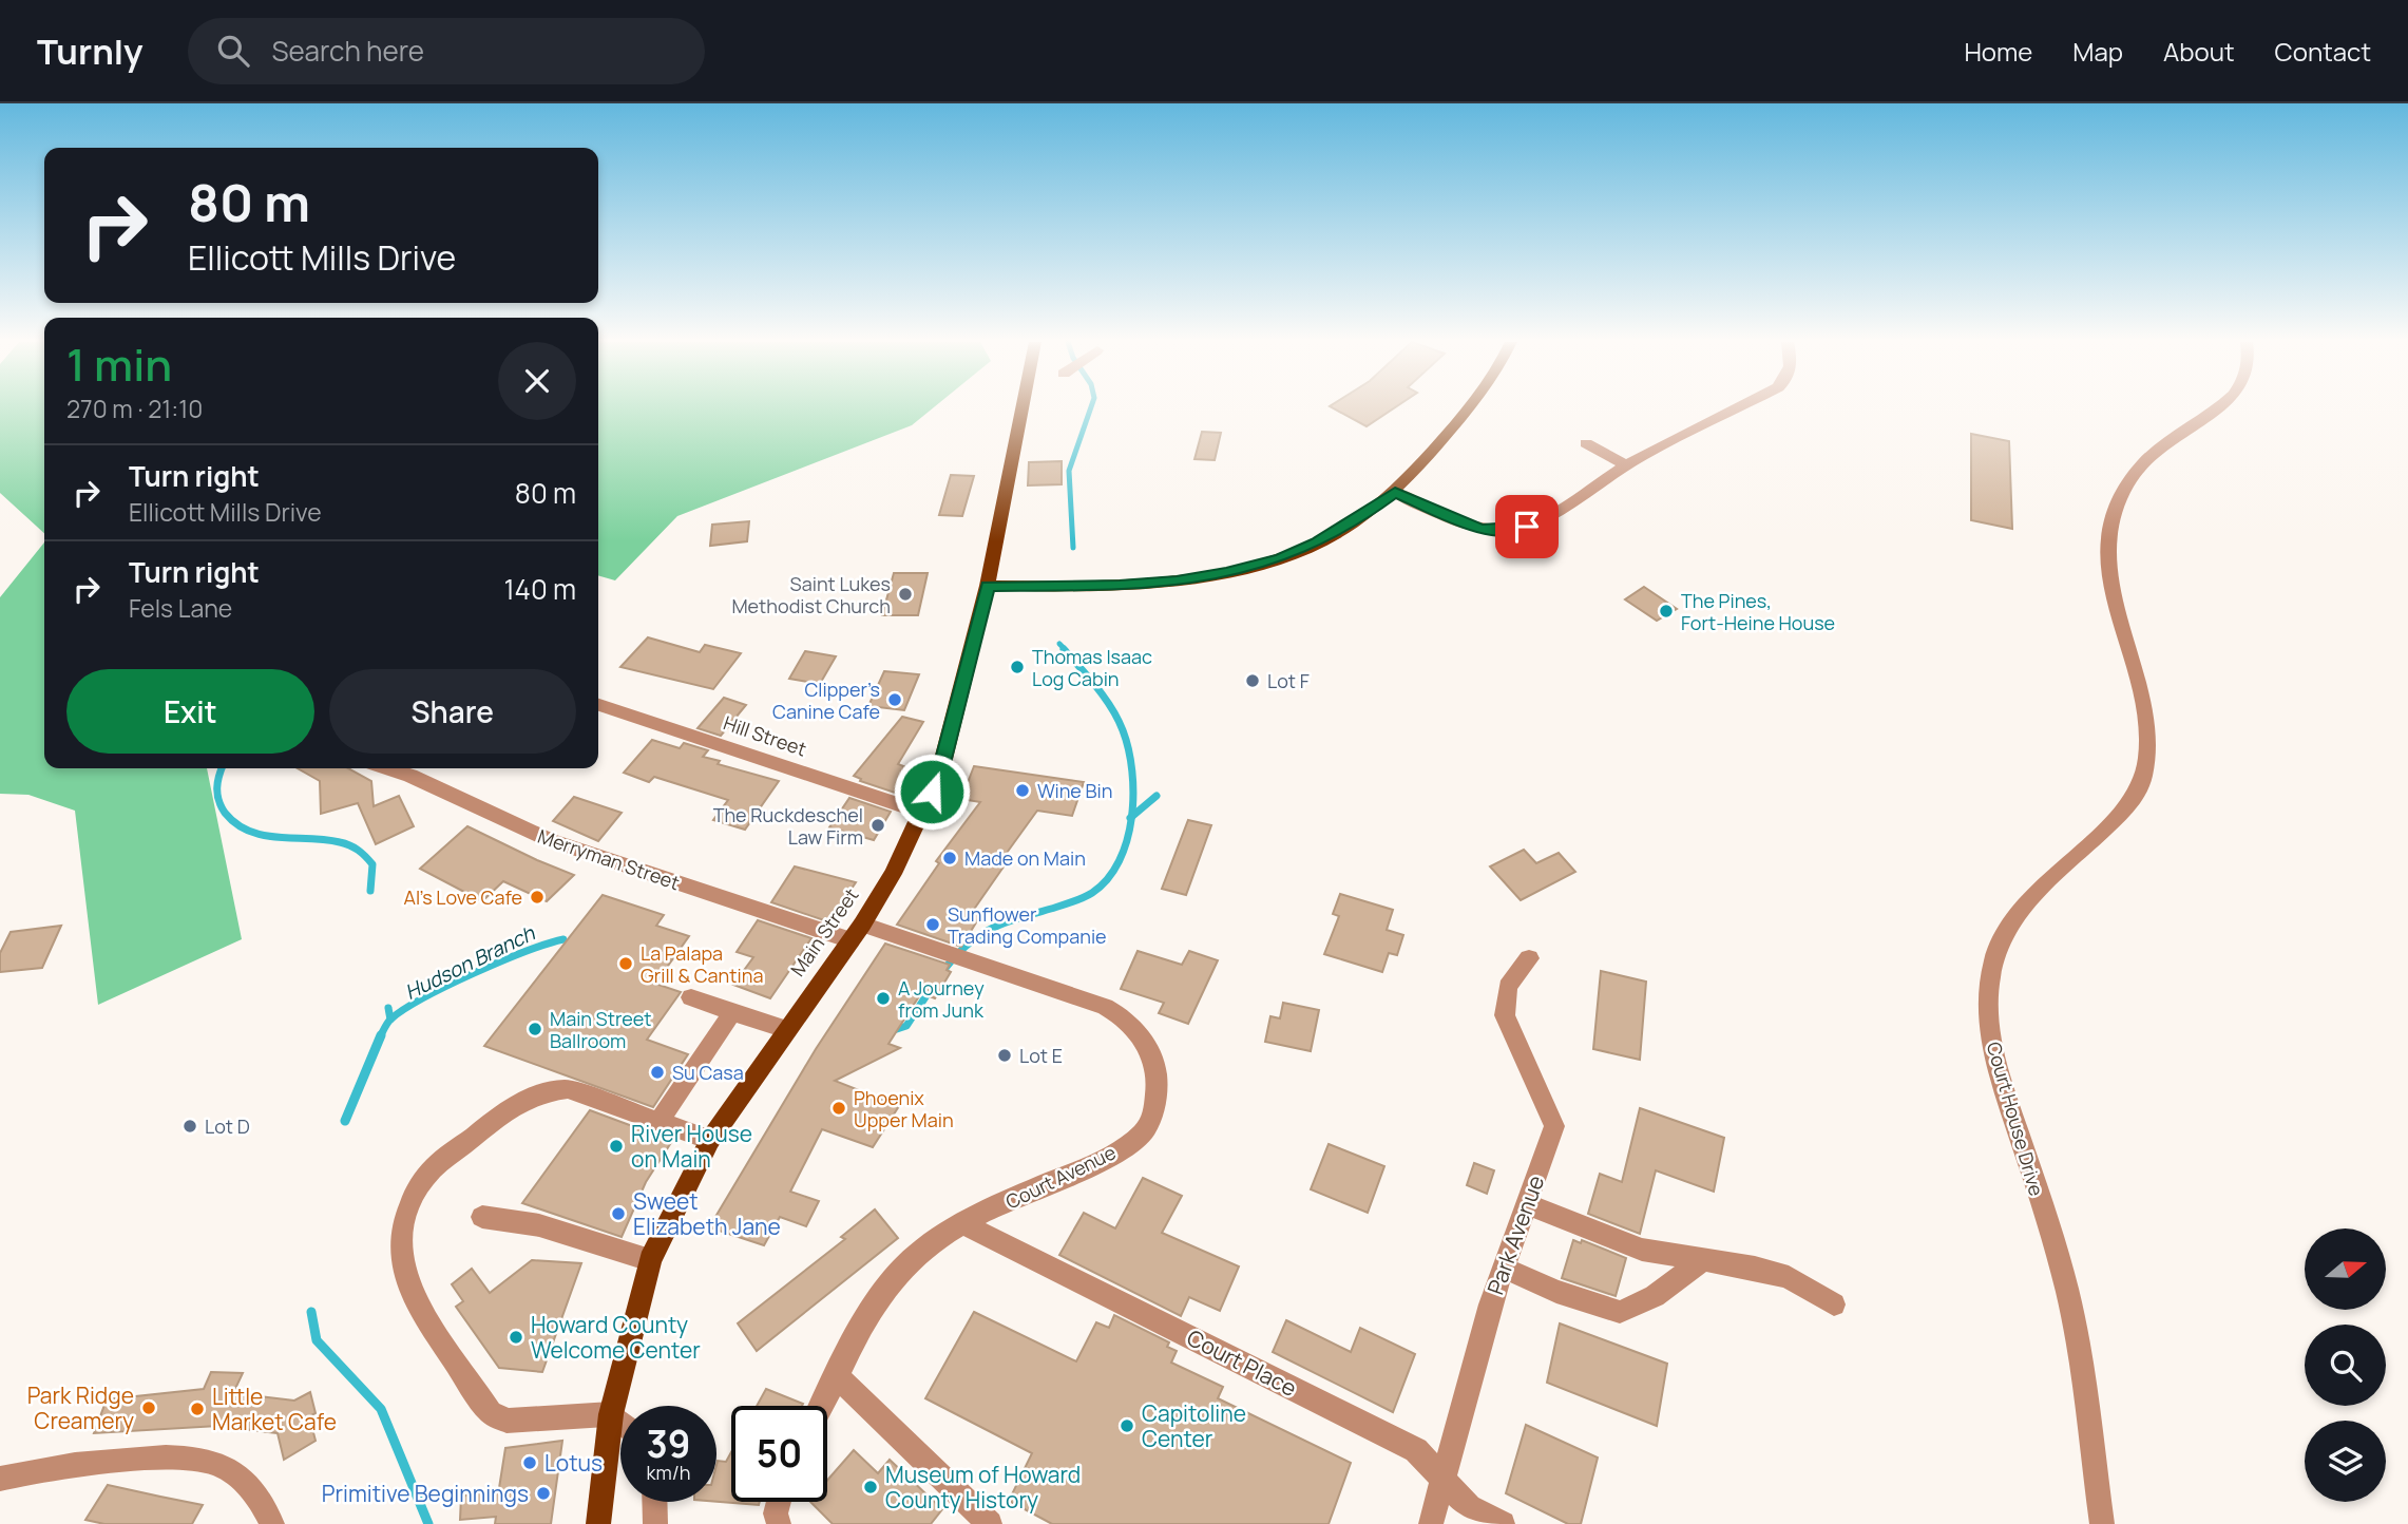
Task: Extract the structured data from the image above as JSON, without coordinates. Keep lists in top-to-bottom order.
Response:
{
  "streets": {
    "main road": ["Main Street"],
    "street": [
      "Hill Street",
      "Merryman Street",
      "Court House Drive",
      "Court Avenue",
      "Park Avenue",
      "Court Place"
    ]
  },
  "crossings": [
    ["Hill Street", "Main Street"],
    ["Merryman Street", "Main Street"],
    ["Merryman Street", "Court Avenue"],
    ["Main Street", "Court Avenue"],
    ["Court Avenue", "Court Place"],
    ["Park Avenue", "Court Place"]
  ],
  "water": ["Hudson Branch"],
  "places": [
    "Saint Lukes Methodist Church",
    "The Pines, Fort-Heine House",
    "Thomas Isaac Log Cabin",
    "Lot F",
    "Clipper’s Canine Cafe",
    "Wine Bin",
    "The Ruckdeschel Law Firm",
    "Made on Main",
    "Al's Love Cafe",
    "Sunflower Trading Companie",
    "La Palapa Grill & Cantina",
    "A Journey from Junk",
    "Main Street Ballroom",
    "Lot E",
    "Su Casa",
    "Phoenix Upper Main",
    "Lot D",
    "River House on Main",
    "Sweet Elizabeth Jane",
    "Howard County Welcome Center",
    "Park Ridge Creamery",
    "Little Market Cafe",
    "Capitoline Center",
    "Lotus",
    "Museum of Howard County History",
    "Primitive Beginnings"
  ],
  "north": "right",
  "page": {
    "header": "Turnly",
    "search": "Search here",
    "nav": [
      "Home",
      "Map",
      "About",
      "Contact"
    ],
    "turn": ["80 m", "Ellicott Mills Drive"],
    "heading": ["1 min", "270 m · 21:10"],
    "list": [
      {
        "name": "Turn right",
        "note": "Ellicott Mills Drive",
        "value": "80 m"
      },
      {
        "name": "Turn right",
        "note": "Fels Lane",
        "value": "140 m"
      }
    ],
    "buttons": ["Exit", "Share"],
    "speed": "39 km/h",
    "limit": "50"
  }
}
